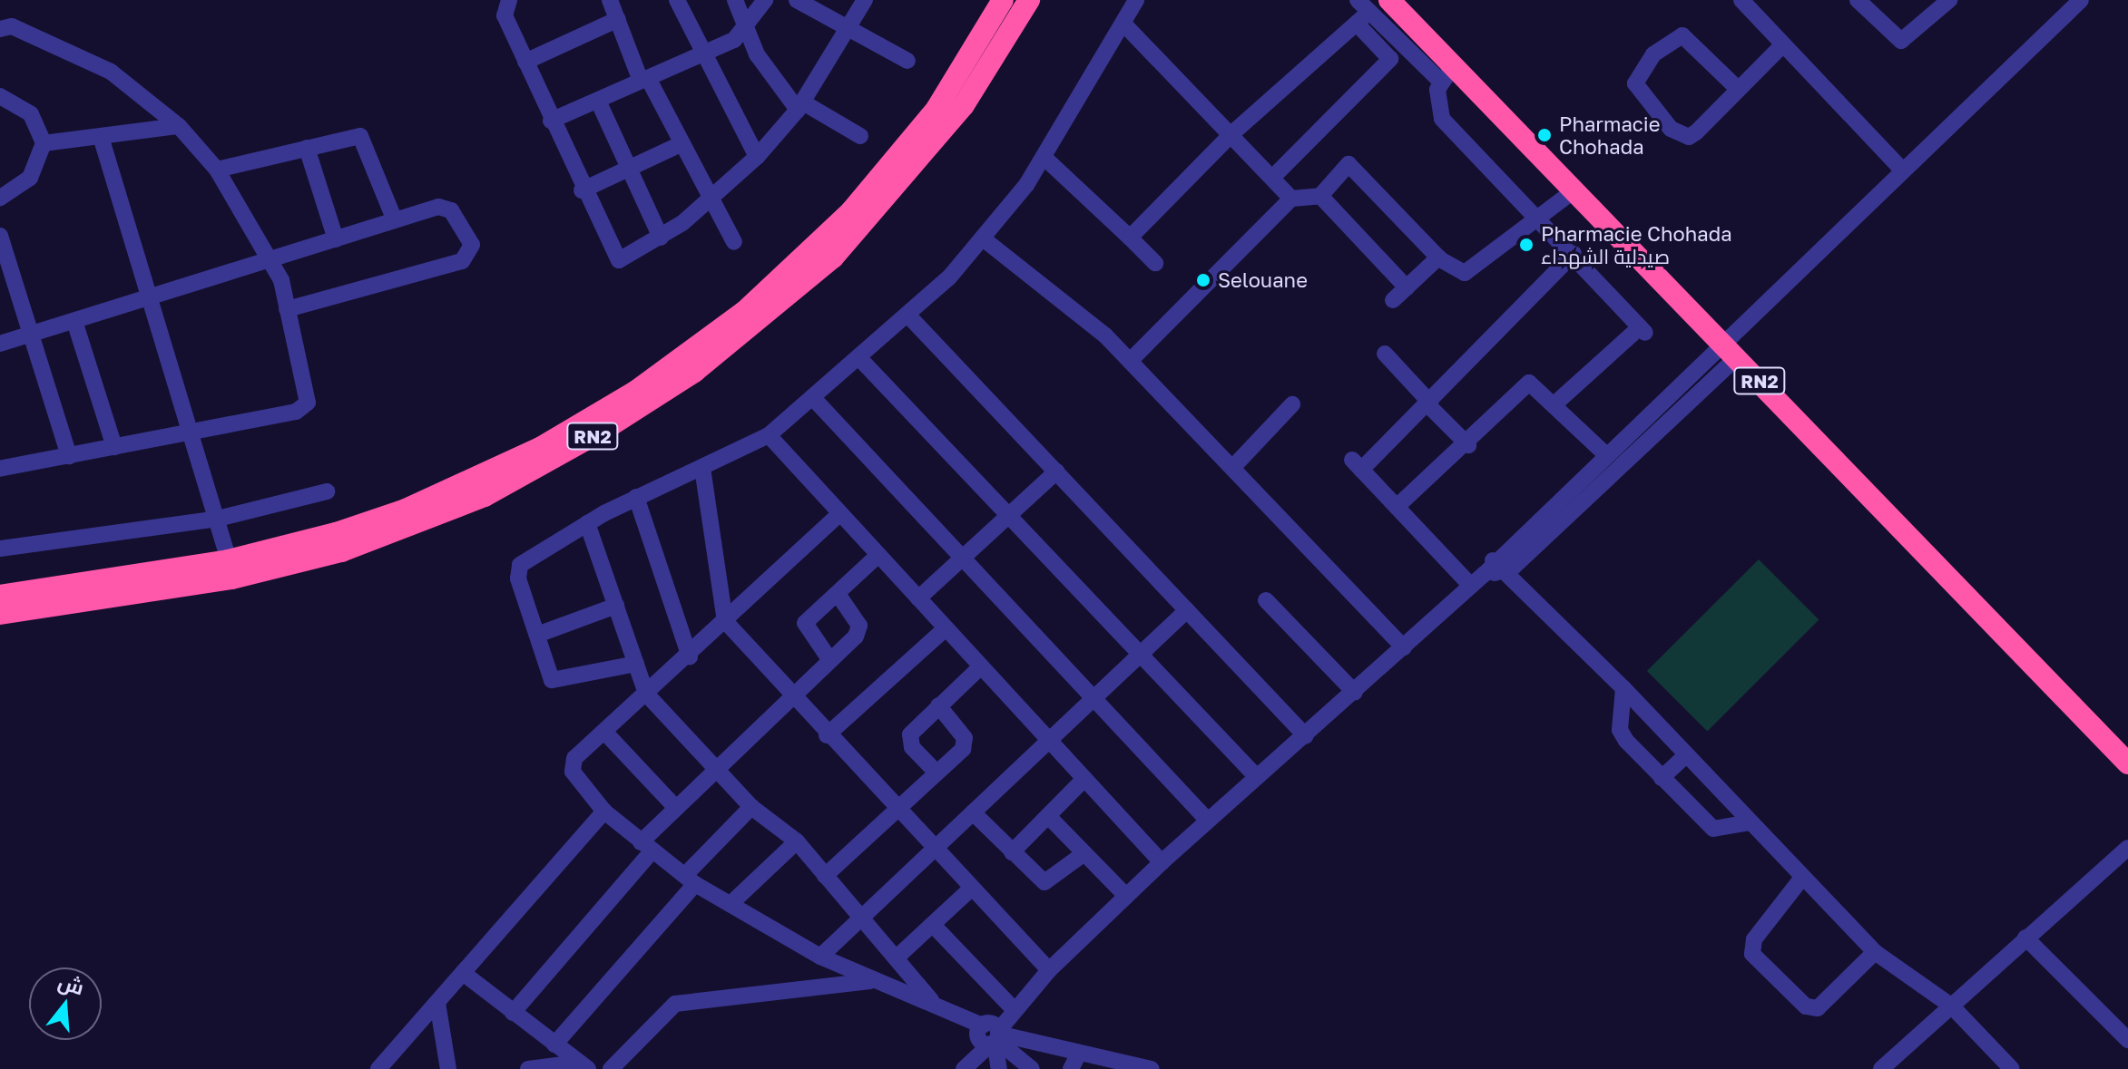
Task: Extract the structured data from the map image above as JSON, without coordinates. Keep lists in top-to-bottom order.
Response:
{
  "streets": {
    "highway": ["RN2"]
  },
  "places": ["Pharmacie Chohada", "Pharmacie Chohada صيدلية الشهداء", "Selouane"],
  "north": "top"
}
